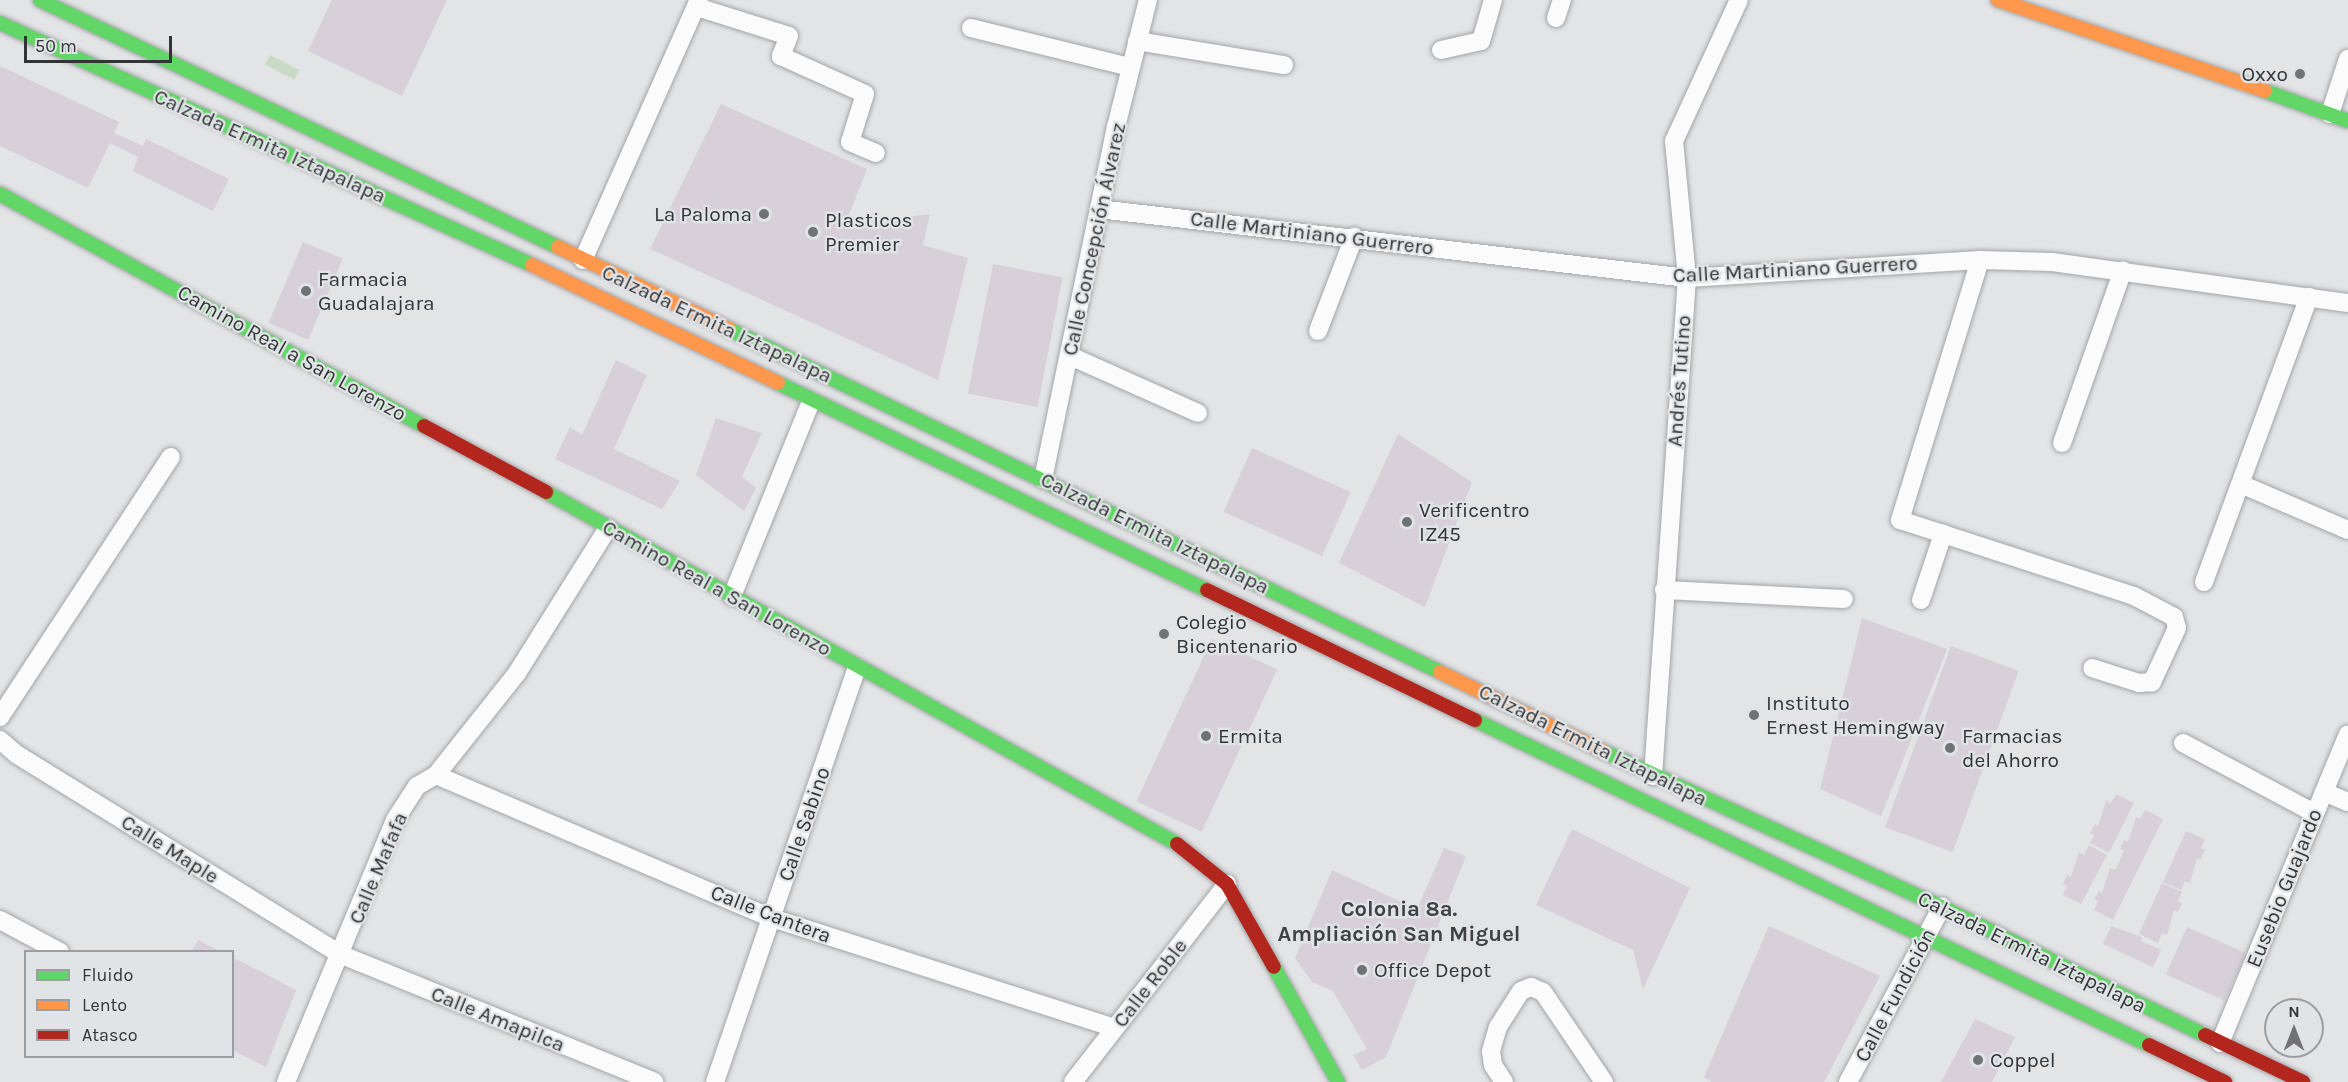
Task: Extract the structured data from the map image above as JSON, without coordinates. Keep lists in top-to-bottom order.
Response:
{
  "streets": {
    "main road": ["Calzada Ermita Iztapalapa", "Camino Real a San Lorenzo"],
    "street": [
      "Calle Martiniano Guerrero",
      "Calle Concepción Álvarez",
      "Andrés Tutino",
      "Calle Sabino",
      "Calle Maple",
      "Calle Mafafa",
      "Eusebio Guajardo",
      "Calle Cantera",
      "Calle Roble",
      "Calle Fundición",
      "Calle Amapilca"
    ]
  },
  "crossings": [
    ["Calzada Ermita Iztapalapa", "Calle Concepción Álvarez"],
    ["Calzada Ermita Iztapalapa", "Andrés Tutino"],
    ["Calzada Ermita Iztapalapa", "Eusebio Guajardo"],
    ["Calzada Ermita Iztapalapa", "Calle Fundición"],
    ["Calle Martiniano Guerrero", "Calle Concepción Álvarez"],
    ["Calle Martiniano Guerrero", "Andrés Tutino"],
    ["Camino Real a San Lorenzo", "Calle Sabino"],
    ["Camino Real a San Lorenzo", "Calle Mafafa"],
    ["Camino Real a San Lorenzo", "Calle Roble"],
    ["Calle Sabino", "Calle Cantera"],
    ["Calle Maple", "Calle Mafafa"],
    ["Calle Maple", "Calle Amapilca"],
    ["Calle Mafafa", "Calle Cantera"],
    ["Calle Mafafa", "Calle Amapilca"],
    ["Calle Cantera", "Calle Roble"]
  ],
  "districts": ["Colonia 8a. Ampliación San Miguel"],
  "places": [
    "Oxxo",
    "La Paloma",
    "Plasticos Premier",
    "Farmacia Guadalajara",
    "Verificentro IZ45",
    "Colegio Bicentenario",
    "Instituto Ernest Hemingway",
    "Ermita",
    "Farmacias del Ahorro",
    "Office Depot",
    "Coppel"
  ],
  "legend": ["Fluido", "Lento", "Atasco"],
  "scale_bar": "50 m",
  "north": "top"
}
